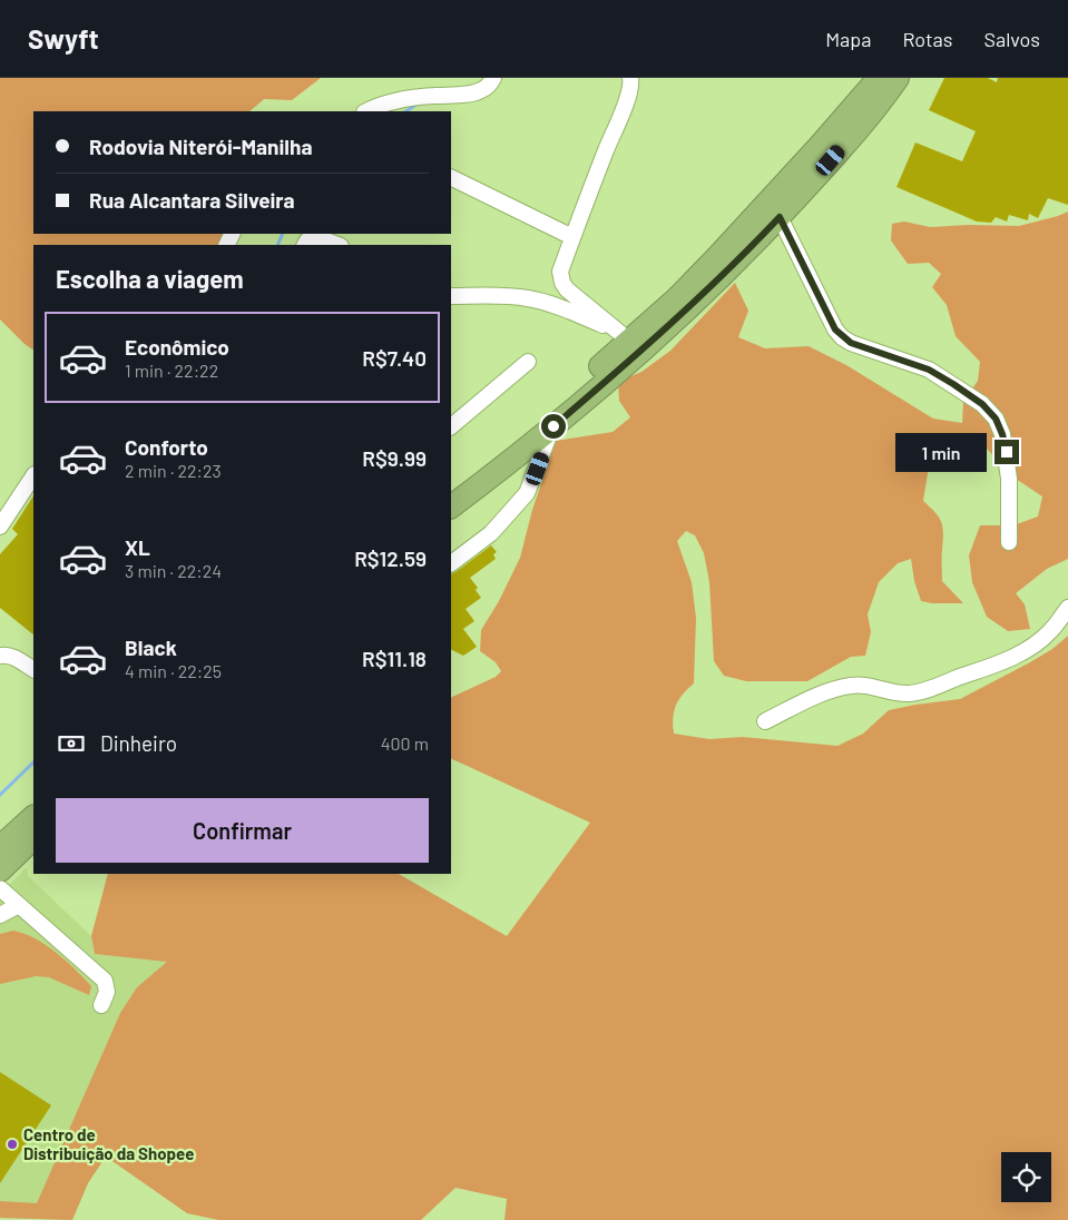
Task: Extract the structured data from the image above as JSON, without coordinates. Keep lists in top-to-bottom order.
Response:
{
  "places": ["Centro de Distribuição da Shopee"],
  "page": {
    "header": "Swyft",
    "nav": ["Mapa", "Rotas", "Salvos"],
    "banner": ["Rodovia Niterói-Manilha", "Rua Alcantara Silveira"],
    "heading": "Escolha a viagem",
    "list": [
      {
        "name": "Econômico",
        "note": "1 min · 22:22",
        "value": "R$7.40"
      },
      {
        "name": "Conforto",
        "note": "2 min · 22:23",
        "value": "R$9.99"
      },
      {
        "name": "XL",
        "note": "3 min · 22:24",
        "value": "R$12.59"
      },
      {
        "name": "Black",
        "note": "4 min · 22:25",
        "value": "R$11.18"
      }
    ],
    "bubble": "1 min",
    "pay": ["Dinheiro", "400 m"],
    "buttons": "Confirmar"
  }
}
